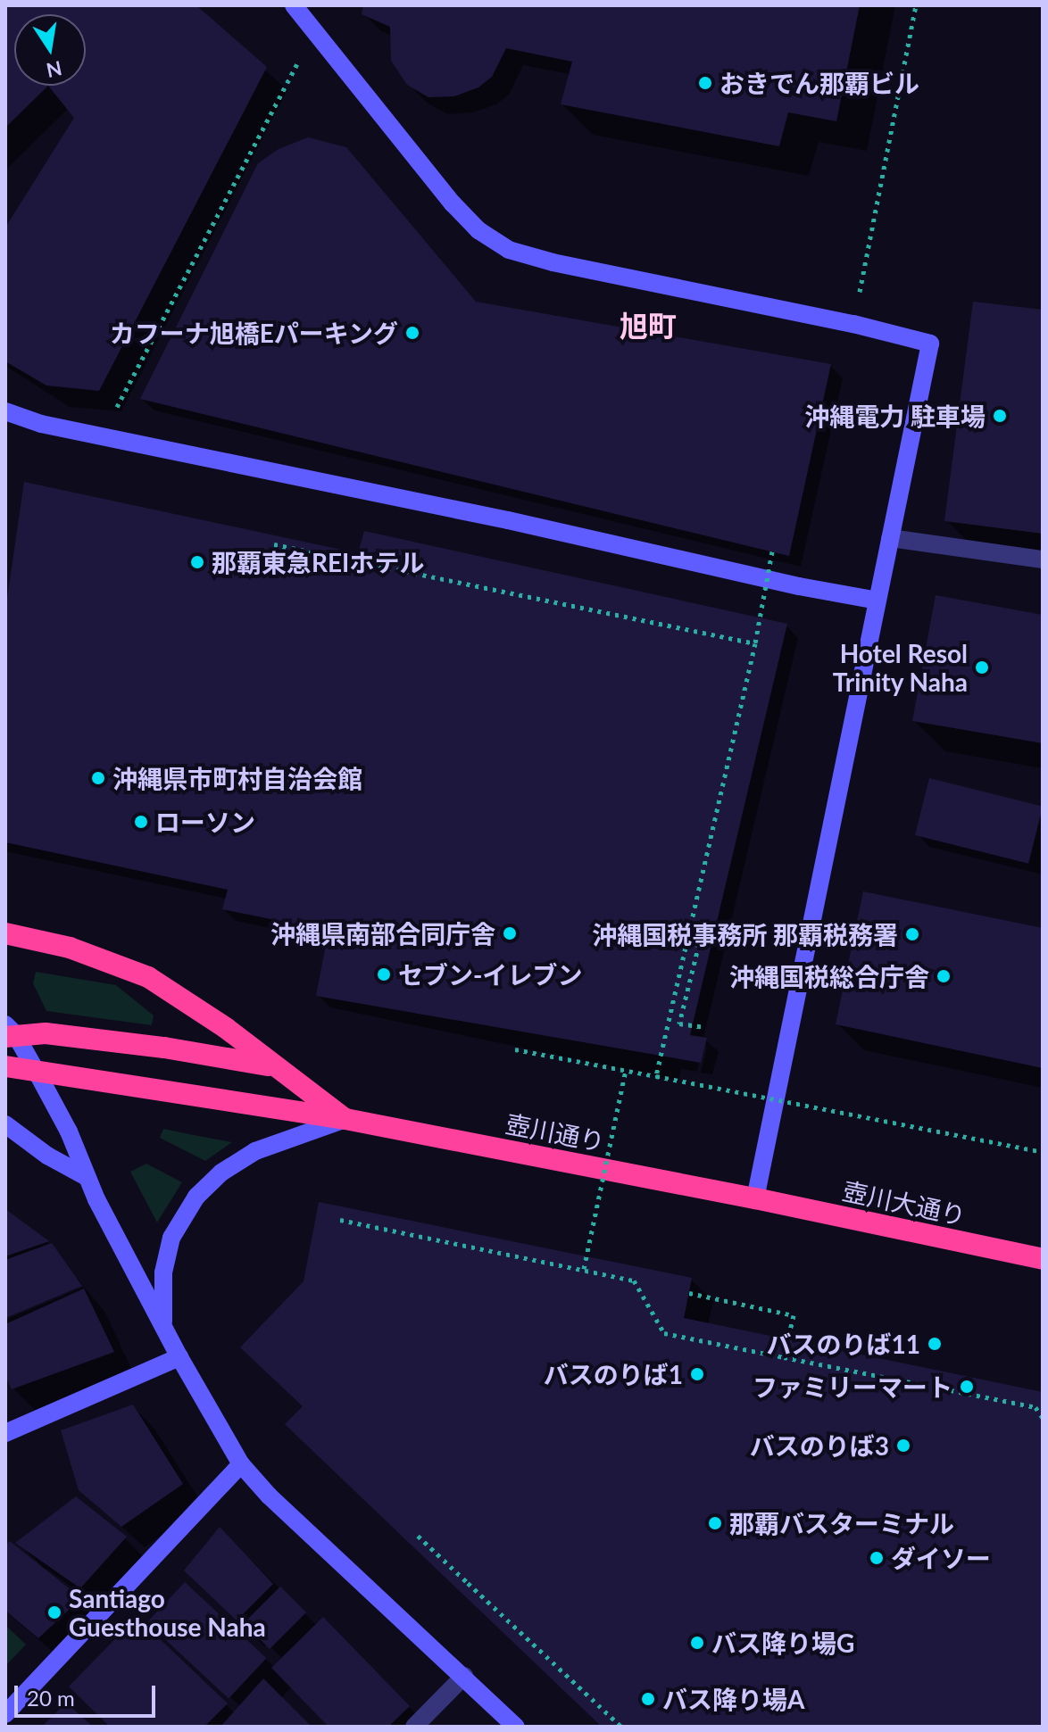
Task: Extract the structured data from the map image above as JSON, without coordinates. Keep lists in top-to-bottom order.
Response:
{
  "streets": {
    "highway": ["壺川通り", "壺川大通り"]
  },
  "crossings": [
    ["壺川通り", "壺川大通り"]
  ],
  "districts": ["旭町"],
  "places": [
    "おきでん那覇ビル",
    "カフーナ旭橋Eパーキング",
    "沖縄電力 駐車場",
    "那覇東急REIホテル",
    "Hotel Resol Trinity Naha",
    "沖縄県市町村自治会館",
    "ローソン",
    "沖縄県南部合同庁舎",
    "沖縄国税事務所 那覇税務署",
    "セブン-イレブン",
    "沖縄国税総合庁舎",
    "バスのりば11",
    "バスのりば1",
    "ファミリーマート",
    "バスのりば3",
    "那覇バスターミナル",
    "ダイソー",
    "Santiago Guesthouse Naha",
    "バス降り場G",
    "バス降り場A"
  ],
  "scale_bar": "20 m",
  "north": "bottom"
}
